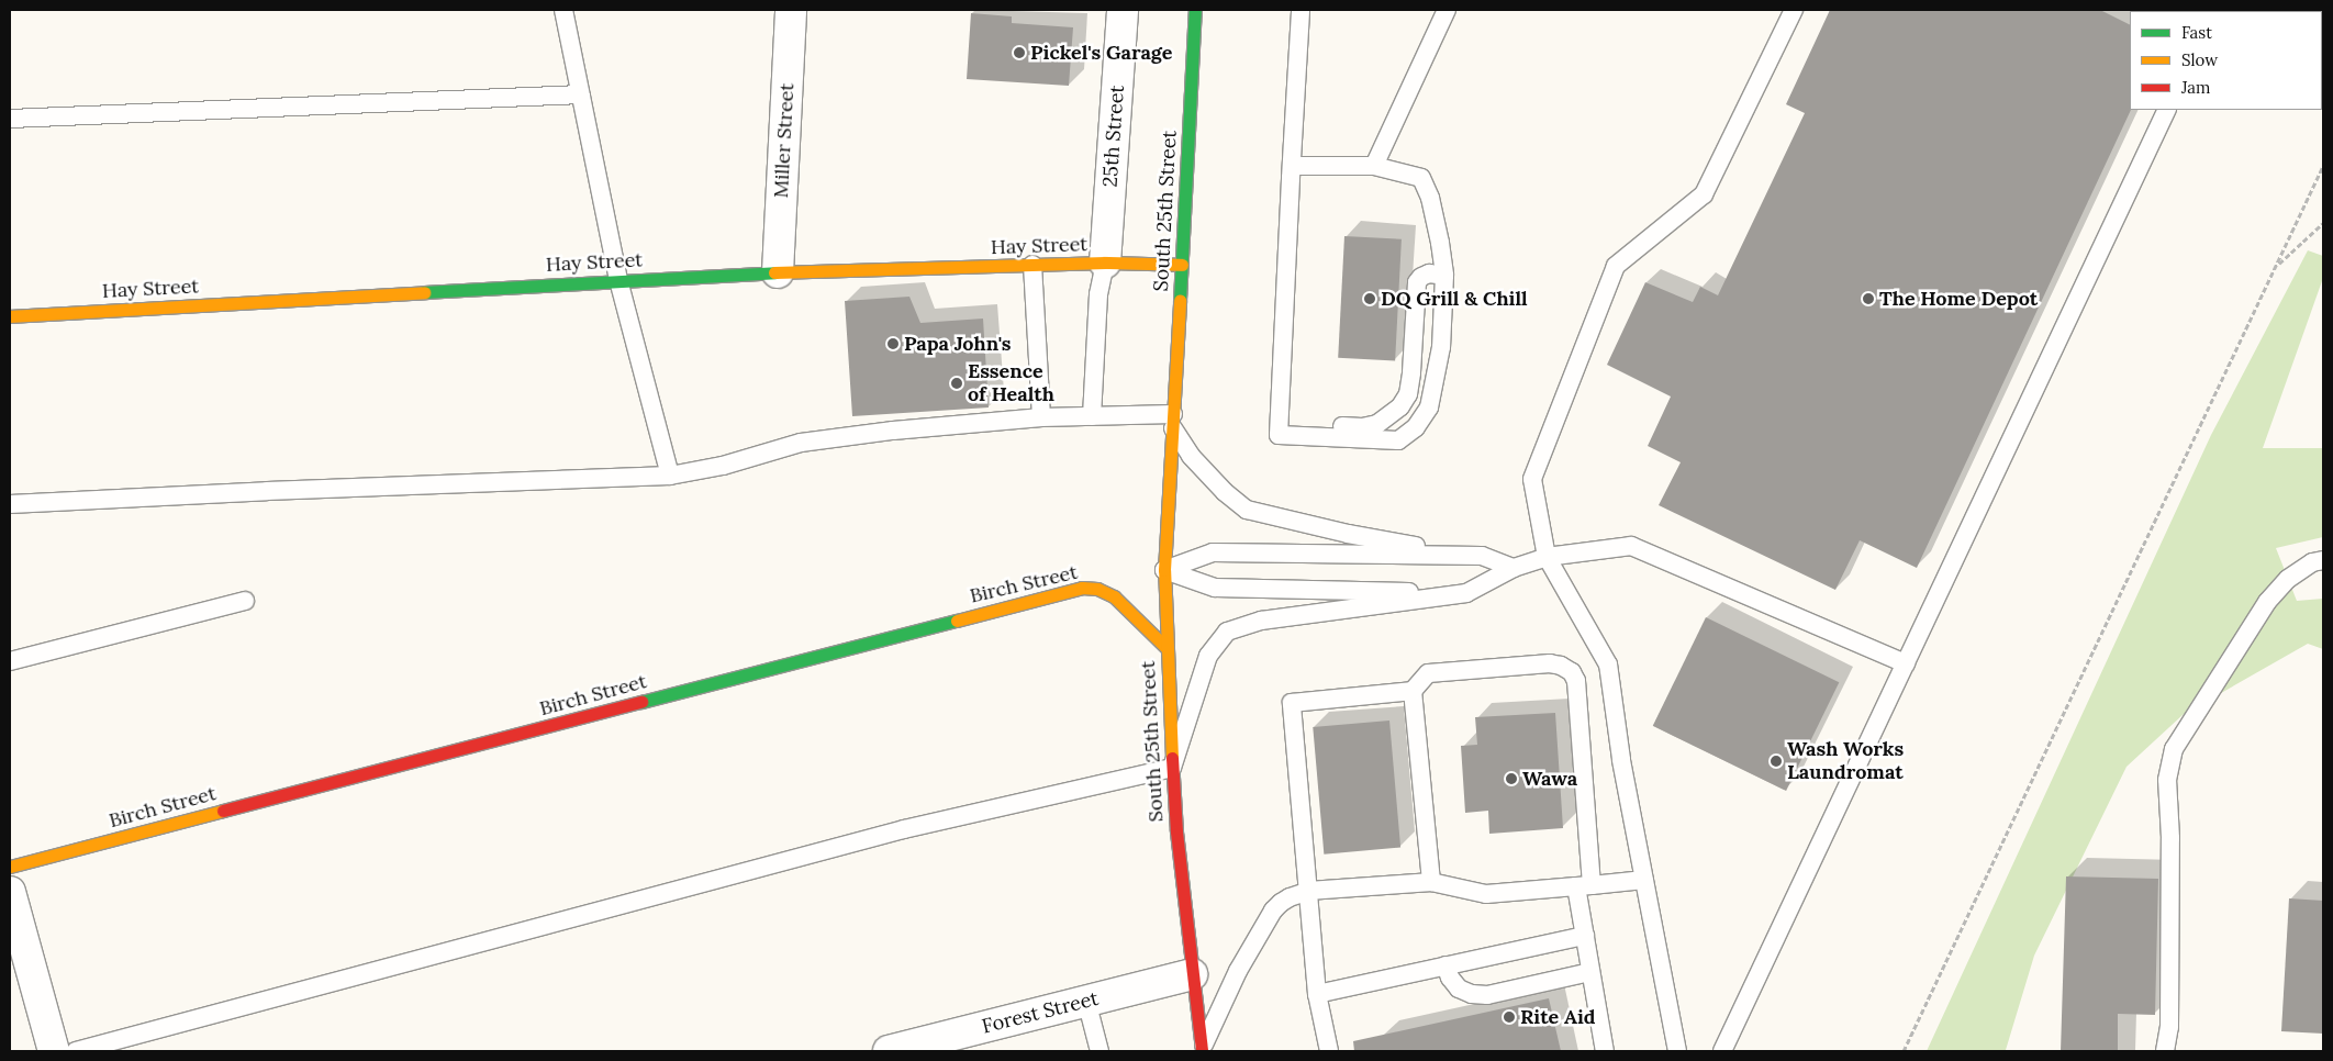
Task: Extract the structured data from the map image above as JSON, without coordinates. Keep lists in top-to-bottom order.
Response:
{
  "streets": {
    "street": [
      "25th Street",
      "Miller Street",
      "South 25th Street",
      "Hay Street",
      "Birch Street",
      "Forest Street"
    ]
  },
  "crossings": [
    ["25th Street", "Hay Street"],
    ["Miller Street", "Hay Street"],
    ["South 25th Street", "Hay Street"],
    ["South 25th Street", "Birch Street"],
    ["South 25th Street", "Forest Street"]
  ],
  "places": [
    "Pickel's Garage",
    "DQ Grill & Chill",
    "The Home Depot",
    "Papa John's",
    "Essence of Health",
    "Wash Works Laundromat",
    "Wawa",
    "Rite Aid"
  ],
  "legend": ["Fast", "Slow", "Jam"]
}
